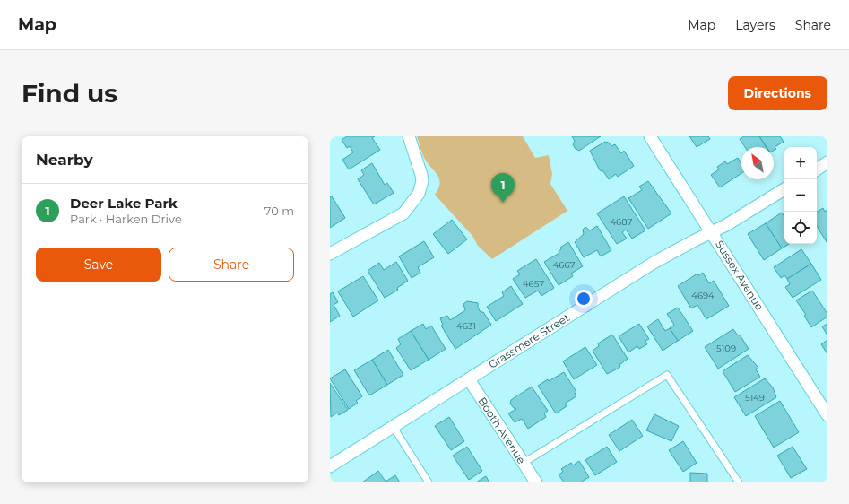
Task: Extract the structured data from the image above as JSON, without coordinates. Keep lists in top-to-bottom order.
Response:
{
  "streets": {
    "street": ["Sussex Avenue", "Grassmere Street", "Booth Avenue"]
  },
  "crossings": [
    ["Sussex Avenue", "Grassmere Street"],
    ["Grassmere Street", "Booth Avenue"]
  ],
  "house_numbers": [
    "4687",
    "4667",
    "4657",
    "4694",
    "4631",
    "5109",
    "5149"
  ],
  "north": "top left",
  "page": {
    "header": "Map",
    "nav": ["Map", "Layers", "Share"],
    "buttons": [
      "Directions",
      ["Save", "Share"]
    ],
    "title": "Find us",
    "heading": "Nearby",
    "map_buttons": ["+", "−"],
    "pins": "1",
    "list": [
      {
        "mark": "1",
        "name": "Deer Lake Park",
        "note": "Park · Harken Drive",
        "value": "70 m"
      }
    ]
  }
}
